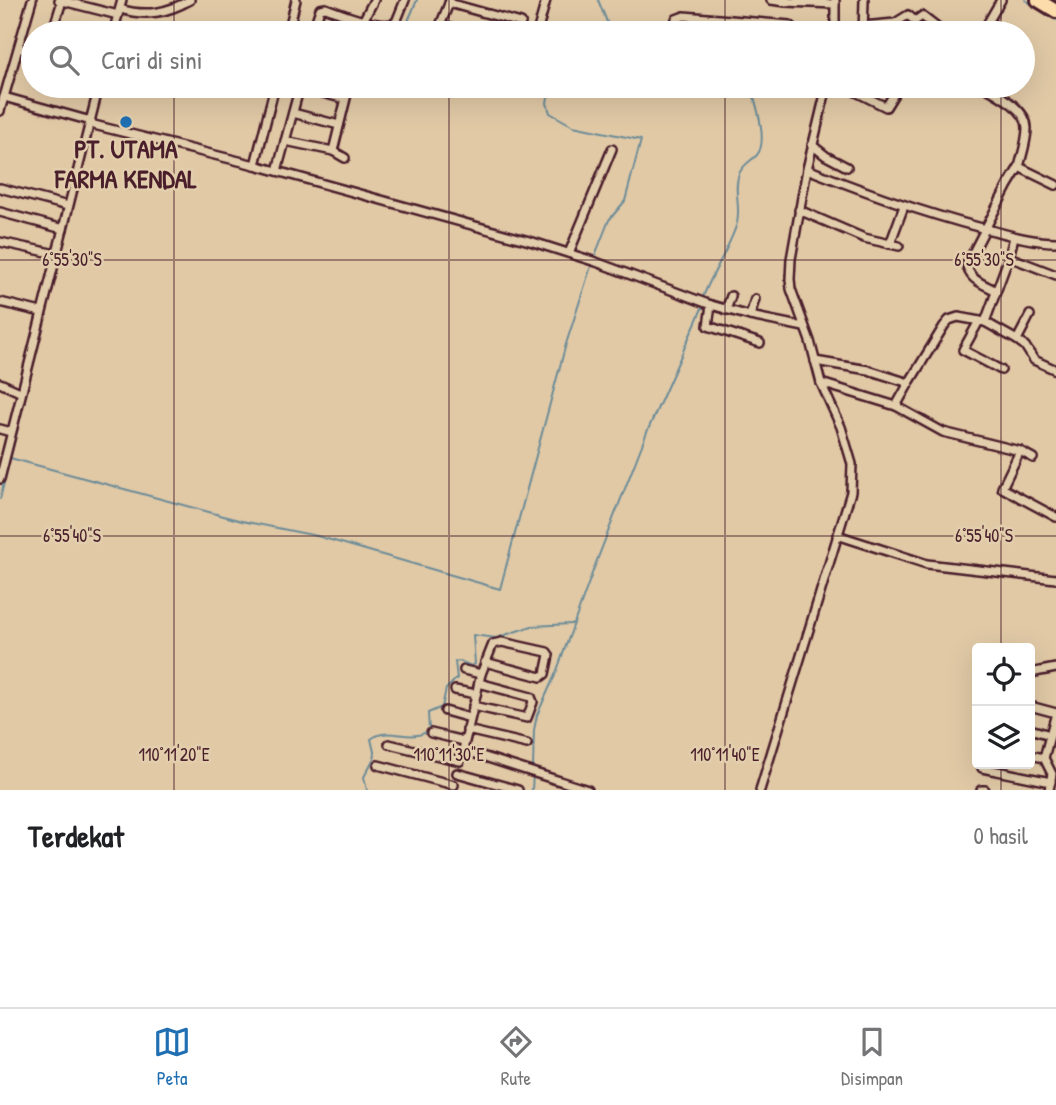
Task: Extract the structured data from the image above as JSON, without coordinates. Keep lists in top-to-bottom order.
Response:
{
  "places": ["PT. UTAMA FARMA KENDAL"],
  "page": {
    "search": "Cari di sini",
    "heading": ["Terdekat", "0 hasil"],
    "nav": ["Peta", "Rute", "Disimpan"]
  },
  "coordinates": [
    "6°55'30\"S",
    "6°55'40\"S",
    "110°11'20\"E",
    "110°11'30\"E",
    "110°11'40\"E"
  ]
}
